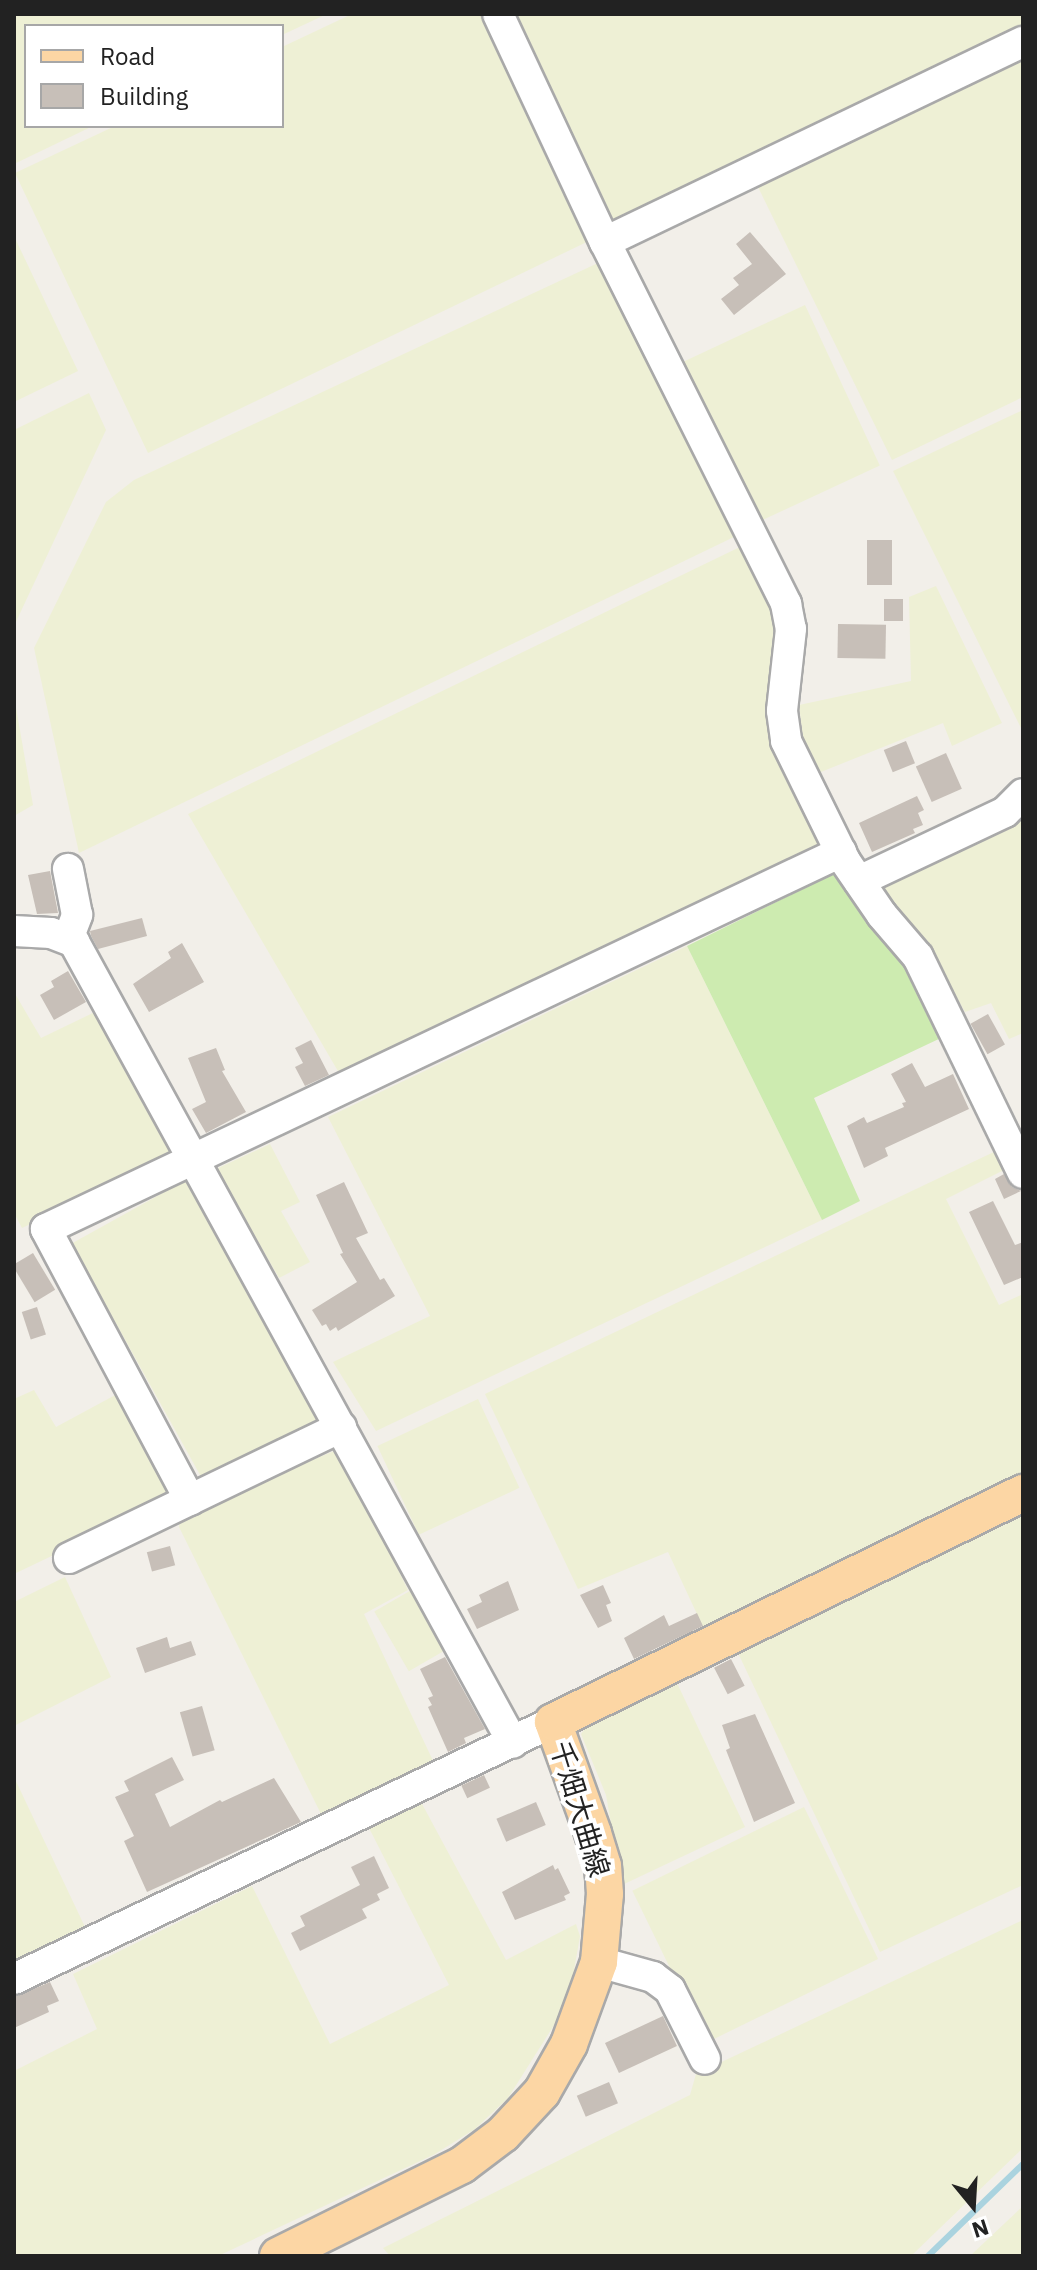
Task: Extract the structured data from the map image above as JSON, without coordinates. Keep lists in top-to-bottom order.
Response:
{
  "streets": {
    "main road": ["千畑大曲線"]
  },
  "legend": ["Road", "Building"],
  "north": "bottom"
}
